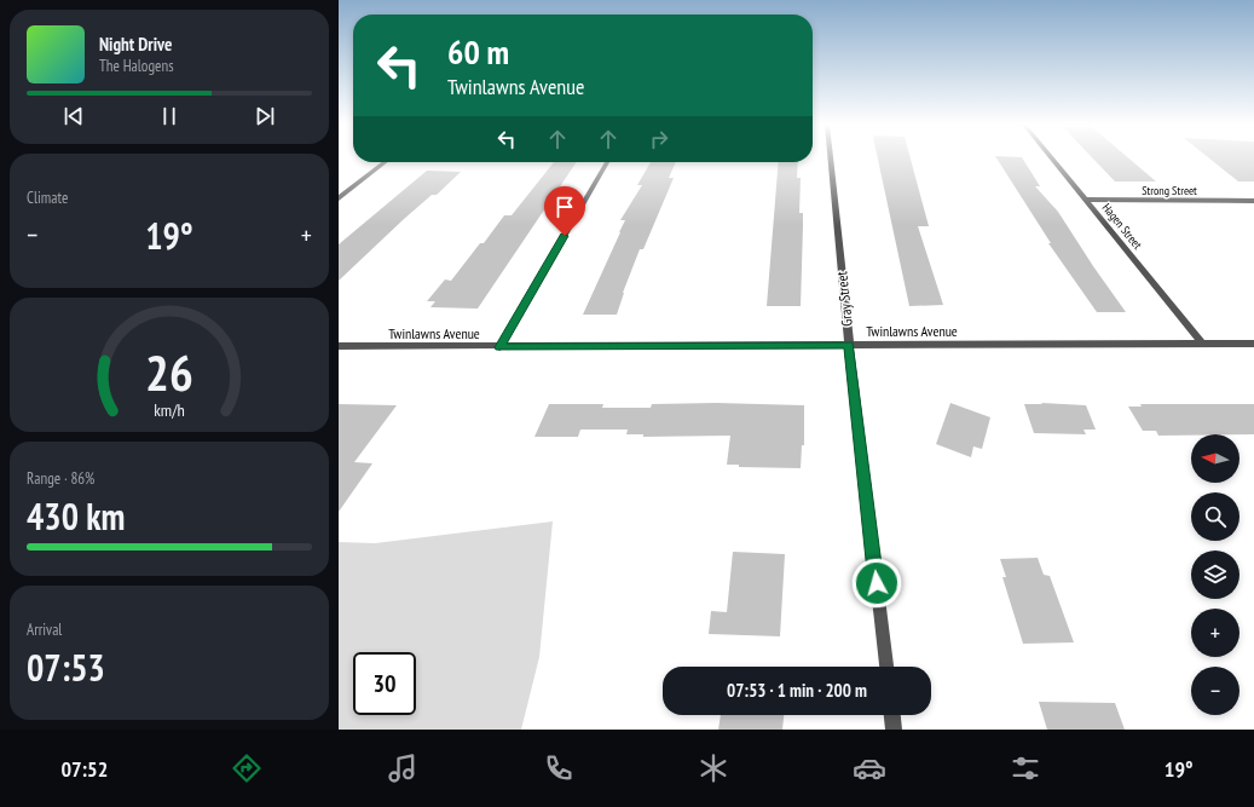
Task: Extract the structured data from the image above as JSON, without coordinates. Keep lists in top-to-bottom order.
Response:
{
  "streets": {
    "street": [
      "Strong Street",
      "Hagen Street",
      "Gray Street",
      "Twinlawns Avenue"
    ]
  },
  "crossings": [
    ["Strong Street", "Hagen Street"],
    ["Hagen Street", "Twinlawns Avenue"],
    ["Gray Street", "Twinlawns Avenue"]
  ],
  "north": "left",
  "page": {
    "turn": ["60 m", "Twinlawns Avenue"],
    "song": ["Night Drive", "The Halogens"],
    "tile": [
      "Climate",
      ["Range · 86%", "430 km"],
      ["Arrival", "07:53"]
    ],
    "heat": ["−", "19°", "+"],
    "map_buttons": ["+", "−"],
    "limit": "30",
    "trip": "07:53 · 1 min · 200 m",
    "tabs": ["07:52", "19°"],
    "gauge": ["26", "km/h"]
  }
}
